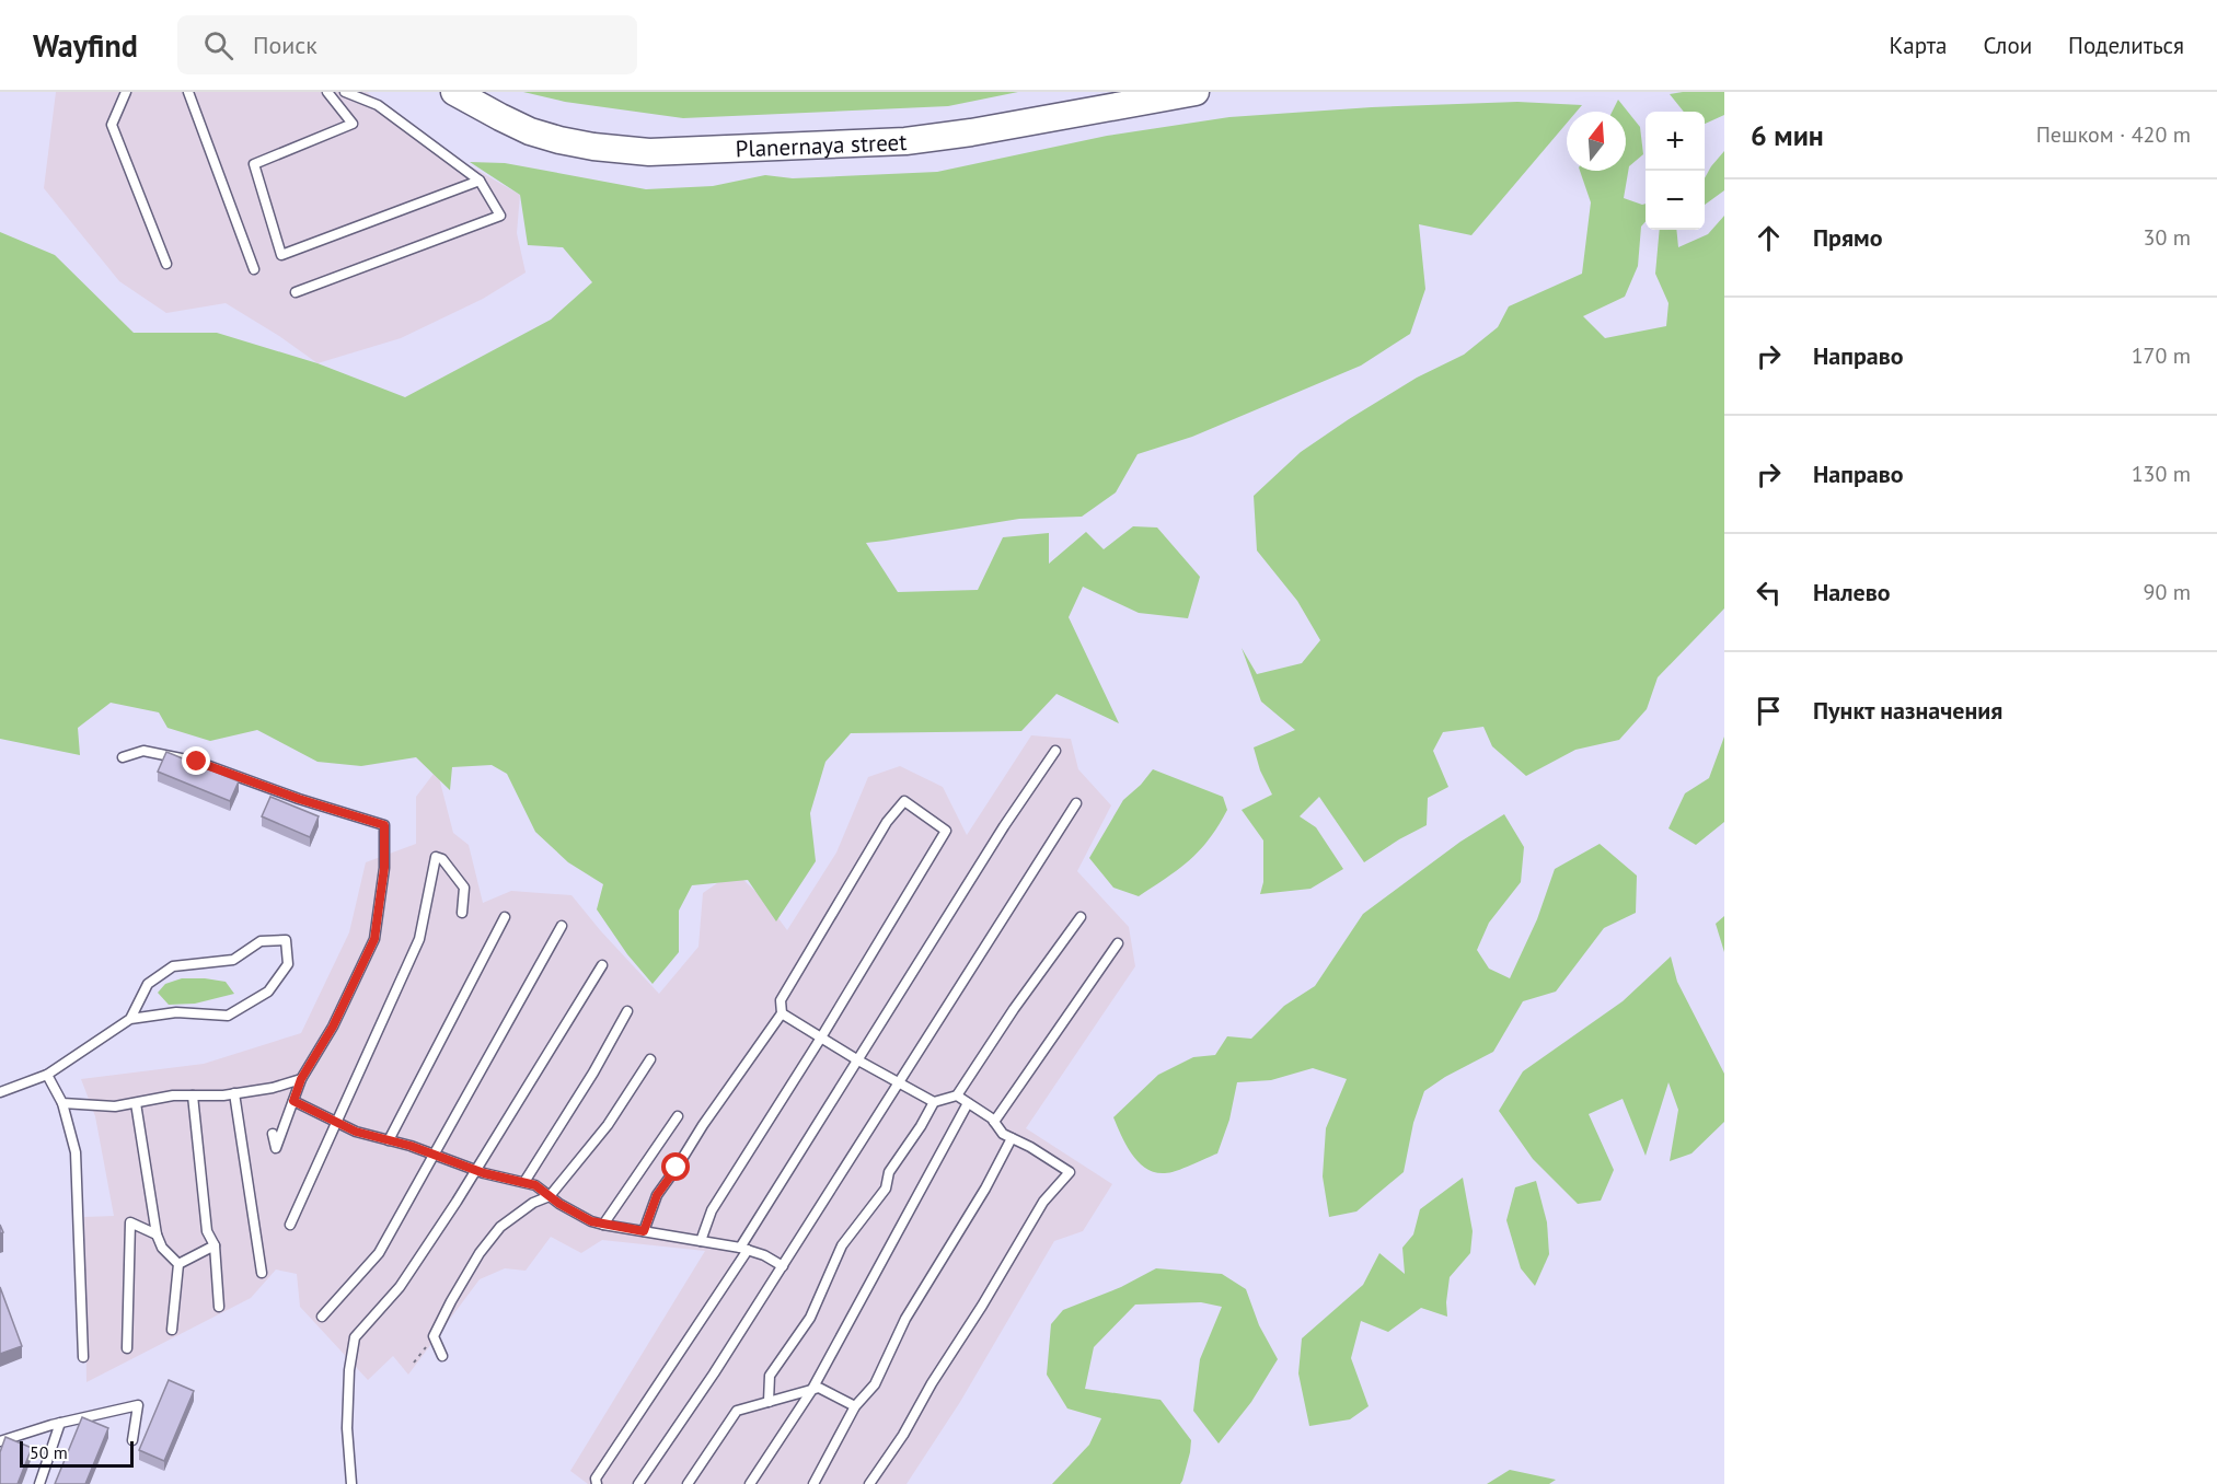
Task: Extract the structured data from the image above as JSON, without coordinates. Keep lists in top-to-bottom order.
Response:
{
  "streets": {
    "main road": ["Planernaya street"]
  },
  "scale_bar": "50 m",
  "north": "top",
  "page": {
    "header": "Wayfind",
    "search": "Поиск",
    "nav": ["Карта", "Слои", "Поделиться"],
    "heading": ["6 мин", "Пешком · 420 m"],
    "map_buttons": ["+", "−"],
    "list": [
      ["Прямо", "30 m"],
      ["Направо", "170 m"],
      ["Направо", "130 m"],
      ["Налево", "90 m"],
      "Пункт назначения"
    ],
    "scale": "50 m"
  }
}
